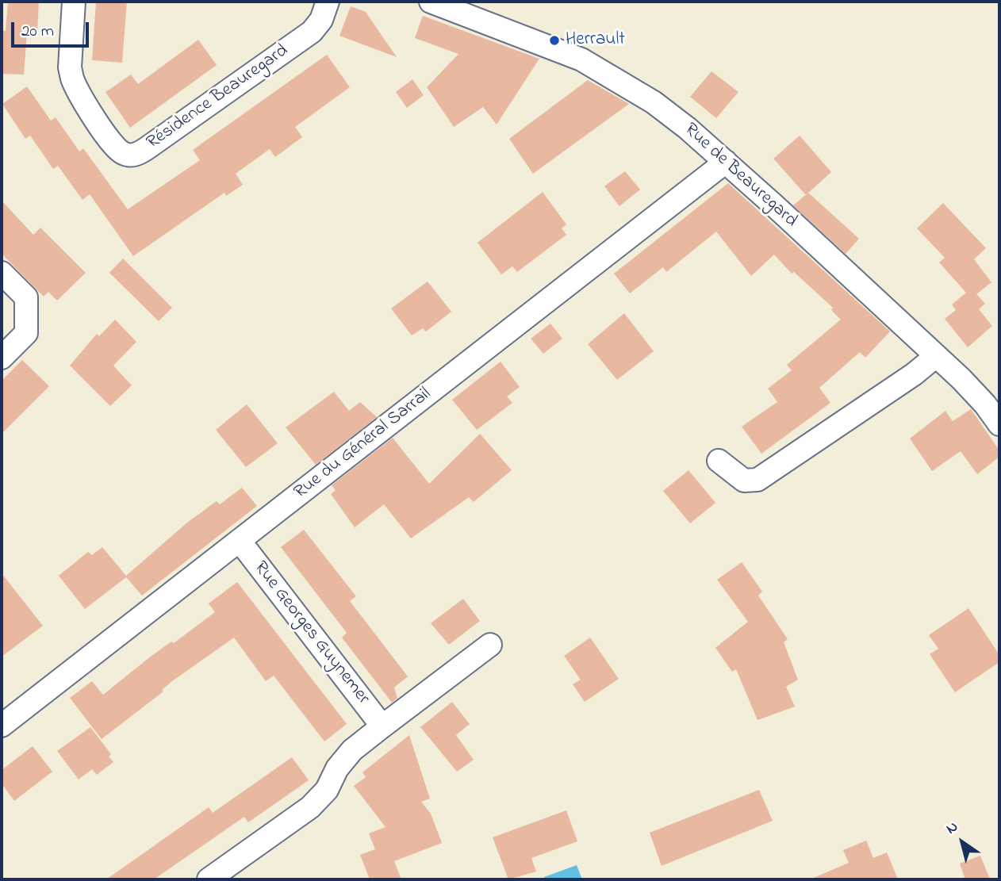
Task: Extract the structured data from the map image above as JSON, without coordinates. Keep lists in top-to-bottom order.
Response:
{
  "streets": {
    "street": [
      "Résidence Beauregard",
      "Rue de Beauregard",
      "Rue du Général Sarrail",
      "Rue Georges Guynemer"
    ]
  },
  "crossings": [
    ["Rue de Beauregard", "Rue du Général Sarrail"],
    ["Rue du Général Sarrail", "Rue Georges Guynemer"]
  ],
  "places": ["Herrault"],
  "scale_bar": "20 m",
  "north": "top left"
}
